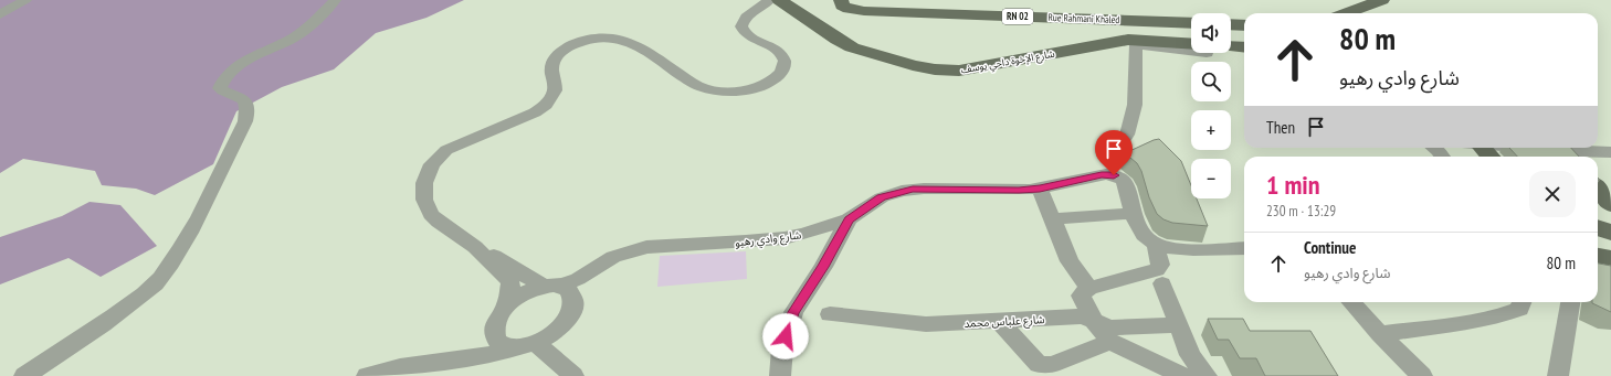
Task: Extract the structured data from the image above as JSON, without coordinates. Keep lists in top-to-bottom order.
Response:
{
  "streets": {
    "main road": ["RN 02", "Rue Rahmani Khaled", "شارع الإخوة داحي يوسف"],
    "street": ["شارع وادي رهيو", "شارع علباس محمد"]
  },
  "page": {
    "map_buttons": ["+", "−"],
    "turn": ["80 m", "شارع وادي رهيو"],
    "then": "Then",
    "heading": ["1 min", "230 m · 13:29"],
    "list": [
      {
        "name": "Continue",
        "note": "شارع وادي رهيو",
        "value": "80 m"
      }
    ]
  }
}
